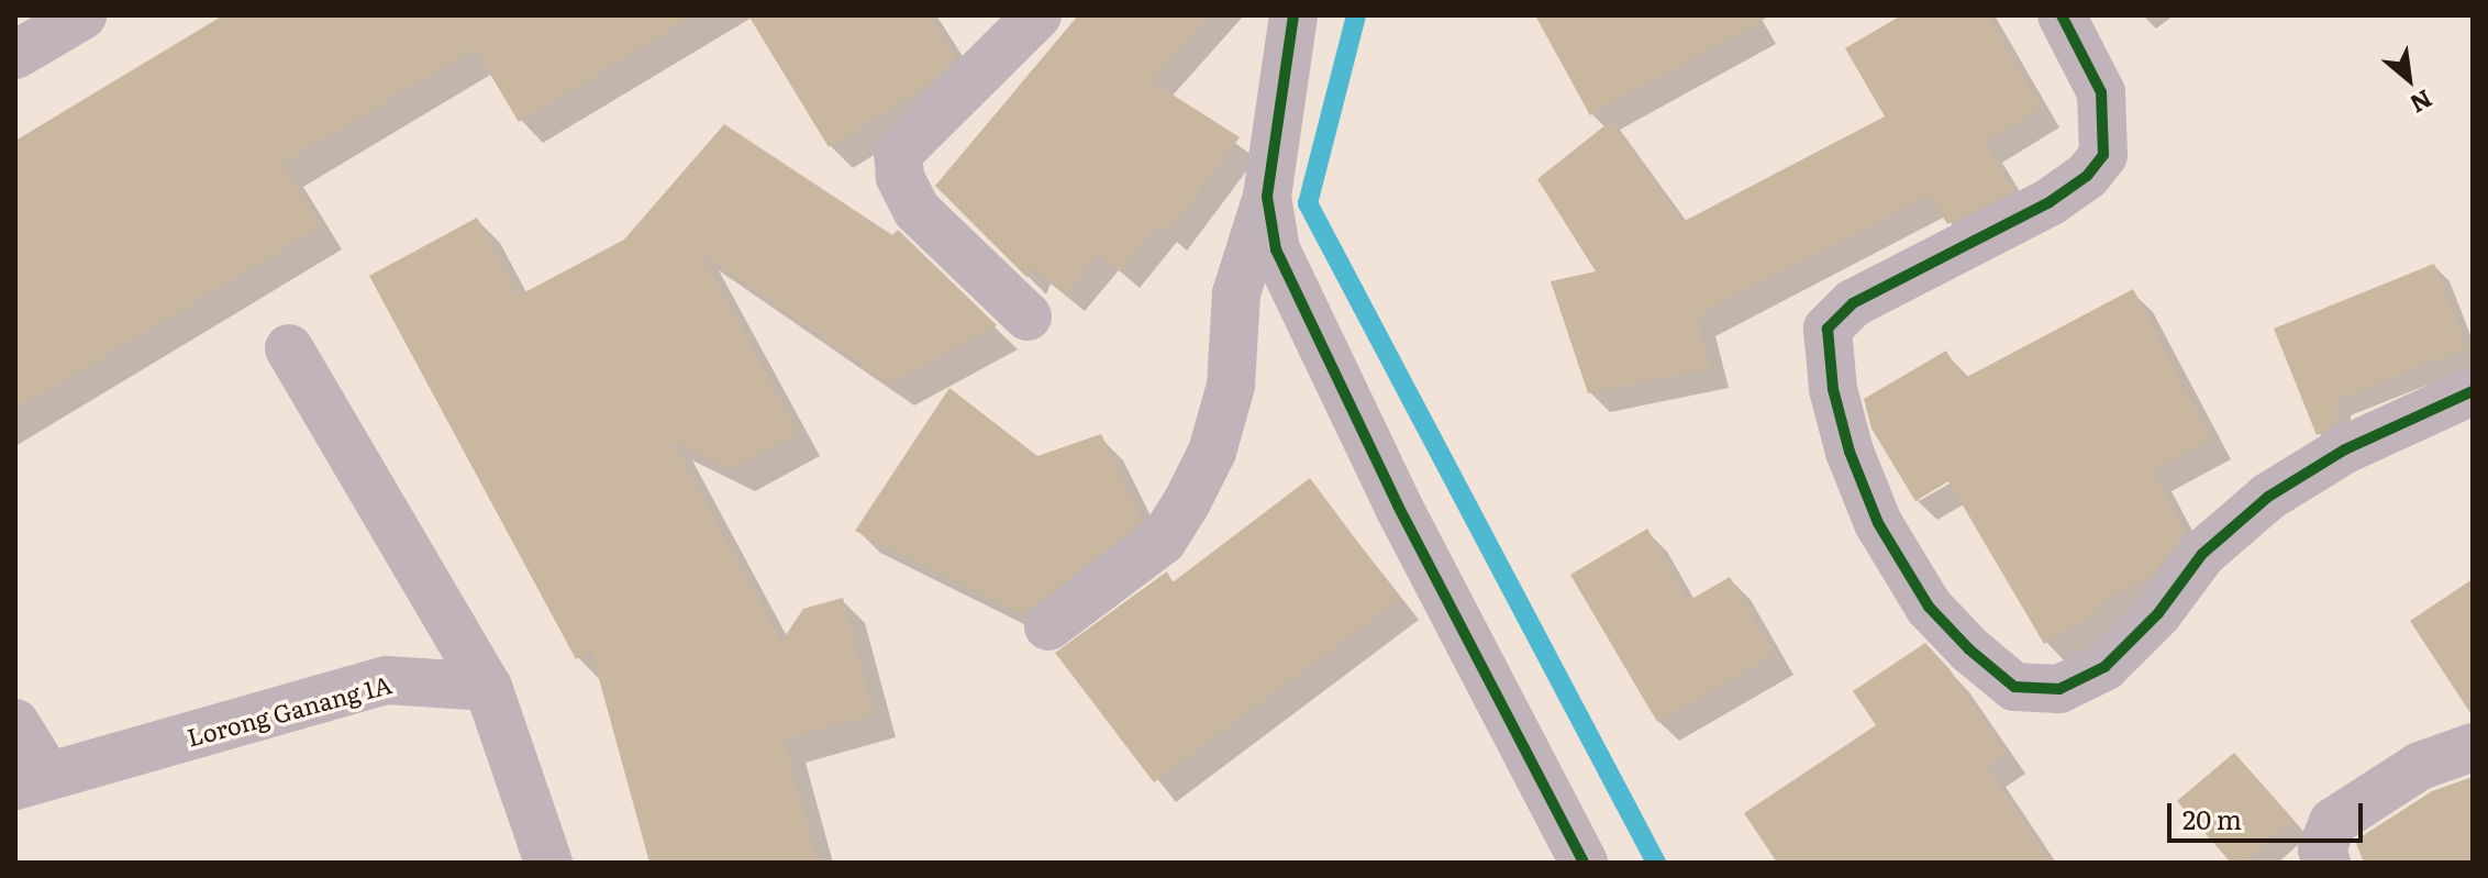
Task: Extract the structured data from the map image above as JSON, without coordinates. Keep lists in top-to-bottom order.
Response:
{
  "streets": {
    "street": ["Lorong Ganang 1A"]
  },
  "scale_bar": "20 m",
  "north": "bottom right"
}
